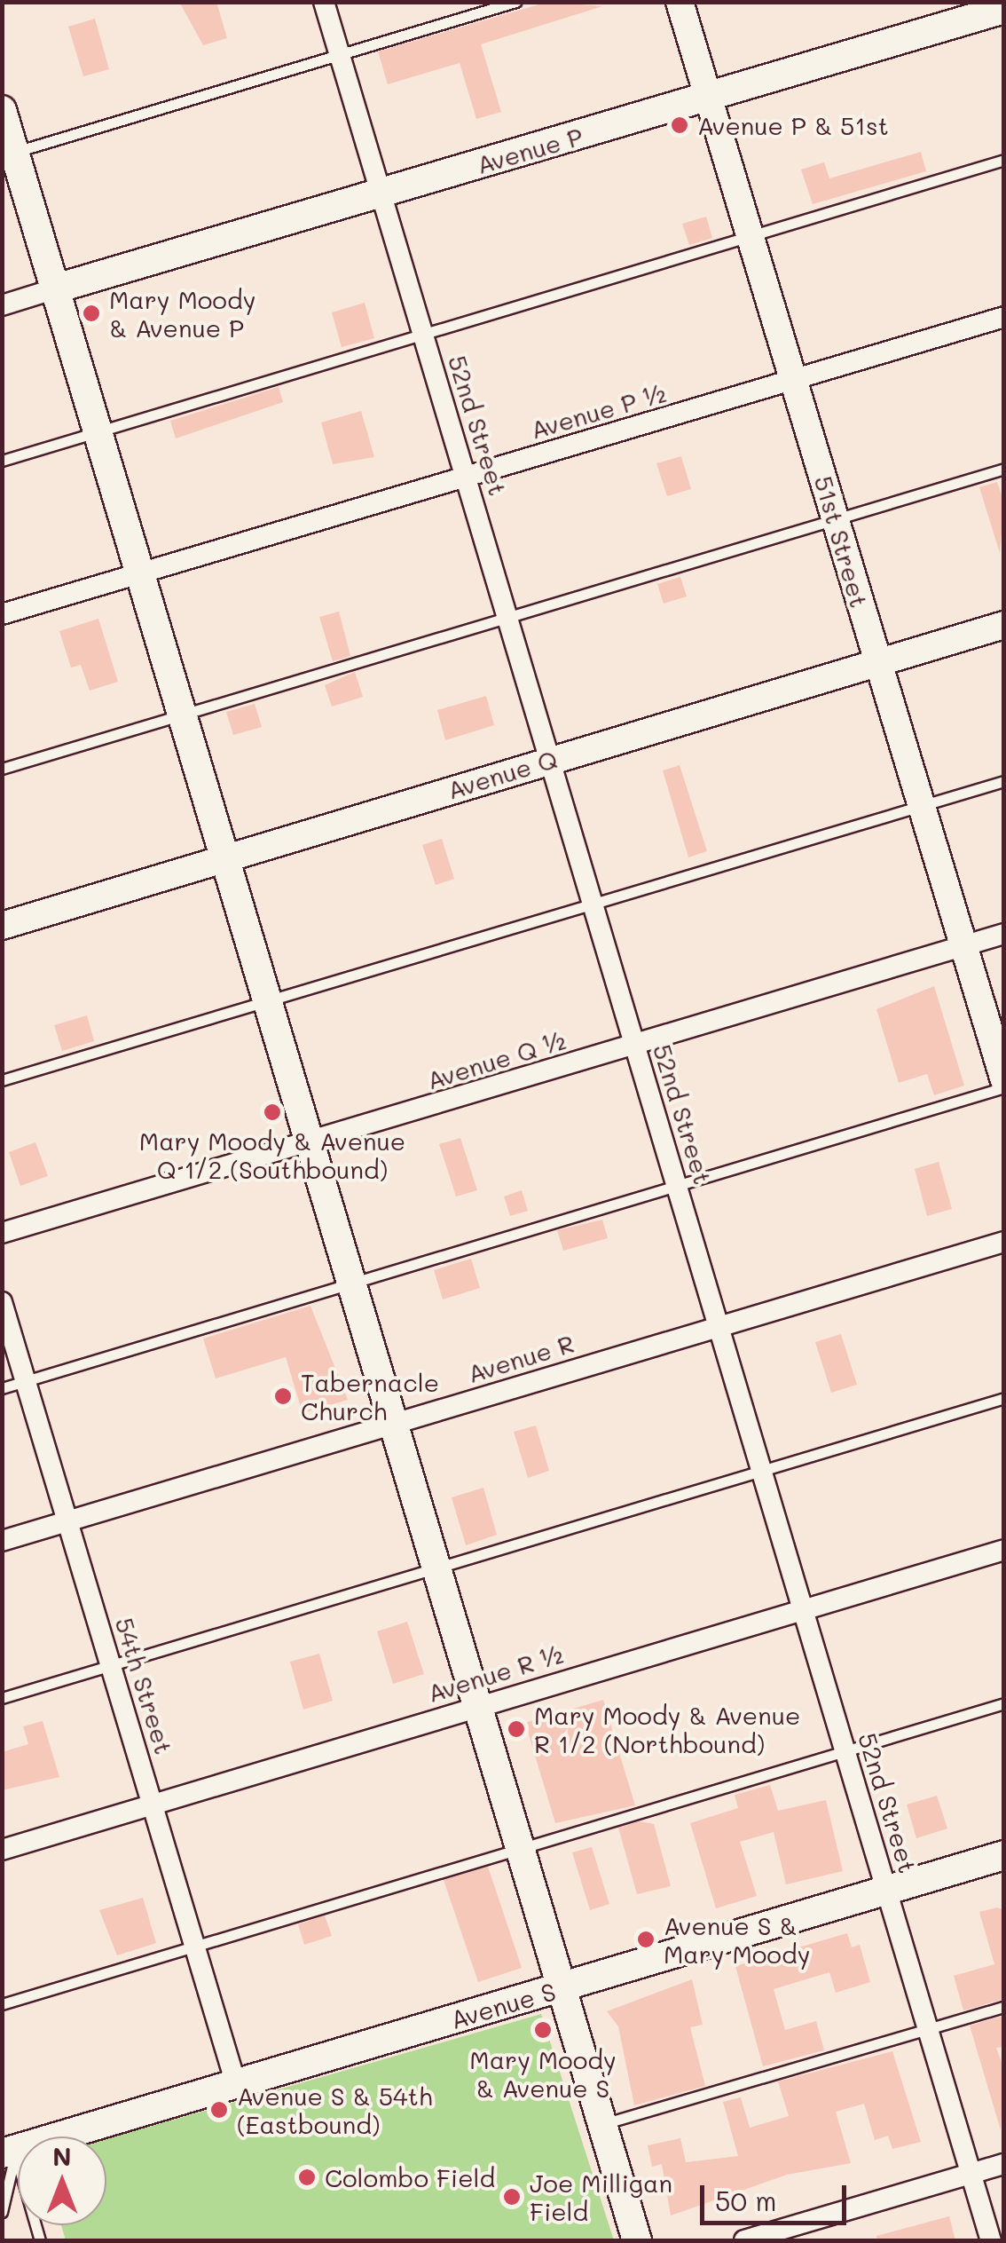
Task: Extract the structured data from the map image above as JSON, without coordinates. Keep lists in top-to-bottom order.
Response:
{
  "streets": {
    "main road": ["Avenue P", "Avenue S"],
    "street": [
      "Avenue P ½",
      "52nd Street",
      "51st Street",
      "Avenue Q",
      "Avenue Q ½",
      "Avenue R",
      "Avenue R ½",
      "54th Street"
    ]
  },
  "crossings": [
    ["Avenue P", "52nd Street"],
    ["Avenue P", "51st Street"],
    ["Avenue P ½", "52nd Street"],
    ["Avenue P ½", "51st Street"],
    ["52nd Street", "Avenue Q"],
    ["52nd Street", "Avenue Q ½"],
    ["52nd Street", "Avenue R"],
    ["52nd Street", "Avenue R ½"],
    ["52nd Street", "Avenue S"],
    ["51st Street", "Avenue Q"],
    ["51st Street", "Avenue Q ½"],
    ["Avenue R", "54th Street"],
    ["Avenue R ½", "54th Street"],
    ["54th Street", "Avenue S"]
  ],
  "places": [
    "Avenue P & 51st",
    "Mary Moody & Avenue P",
    "Mary Moody & Avenue Q 1/2 (Southbound)",
    "Tabernacle Church",
    "Mary Moody & Avenue R 1/2 (Northbound)",
    "Avenue S & Mary Moody",
    "Mary Moody & Avenue S",
    "Avenue S & 54th (Eastbound)",
    "Colombo Field",
    "Joe Milligan Field"
  ],
  "scale_bar": "50 m",
  "north": "top"
}
